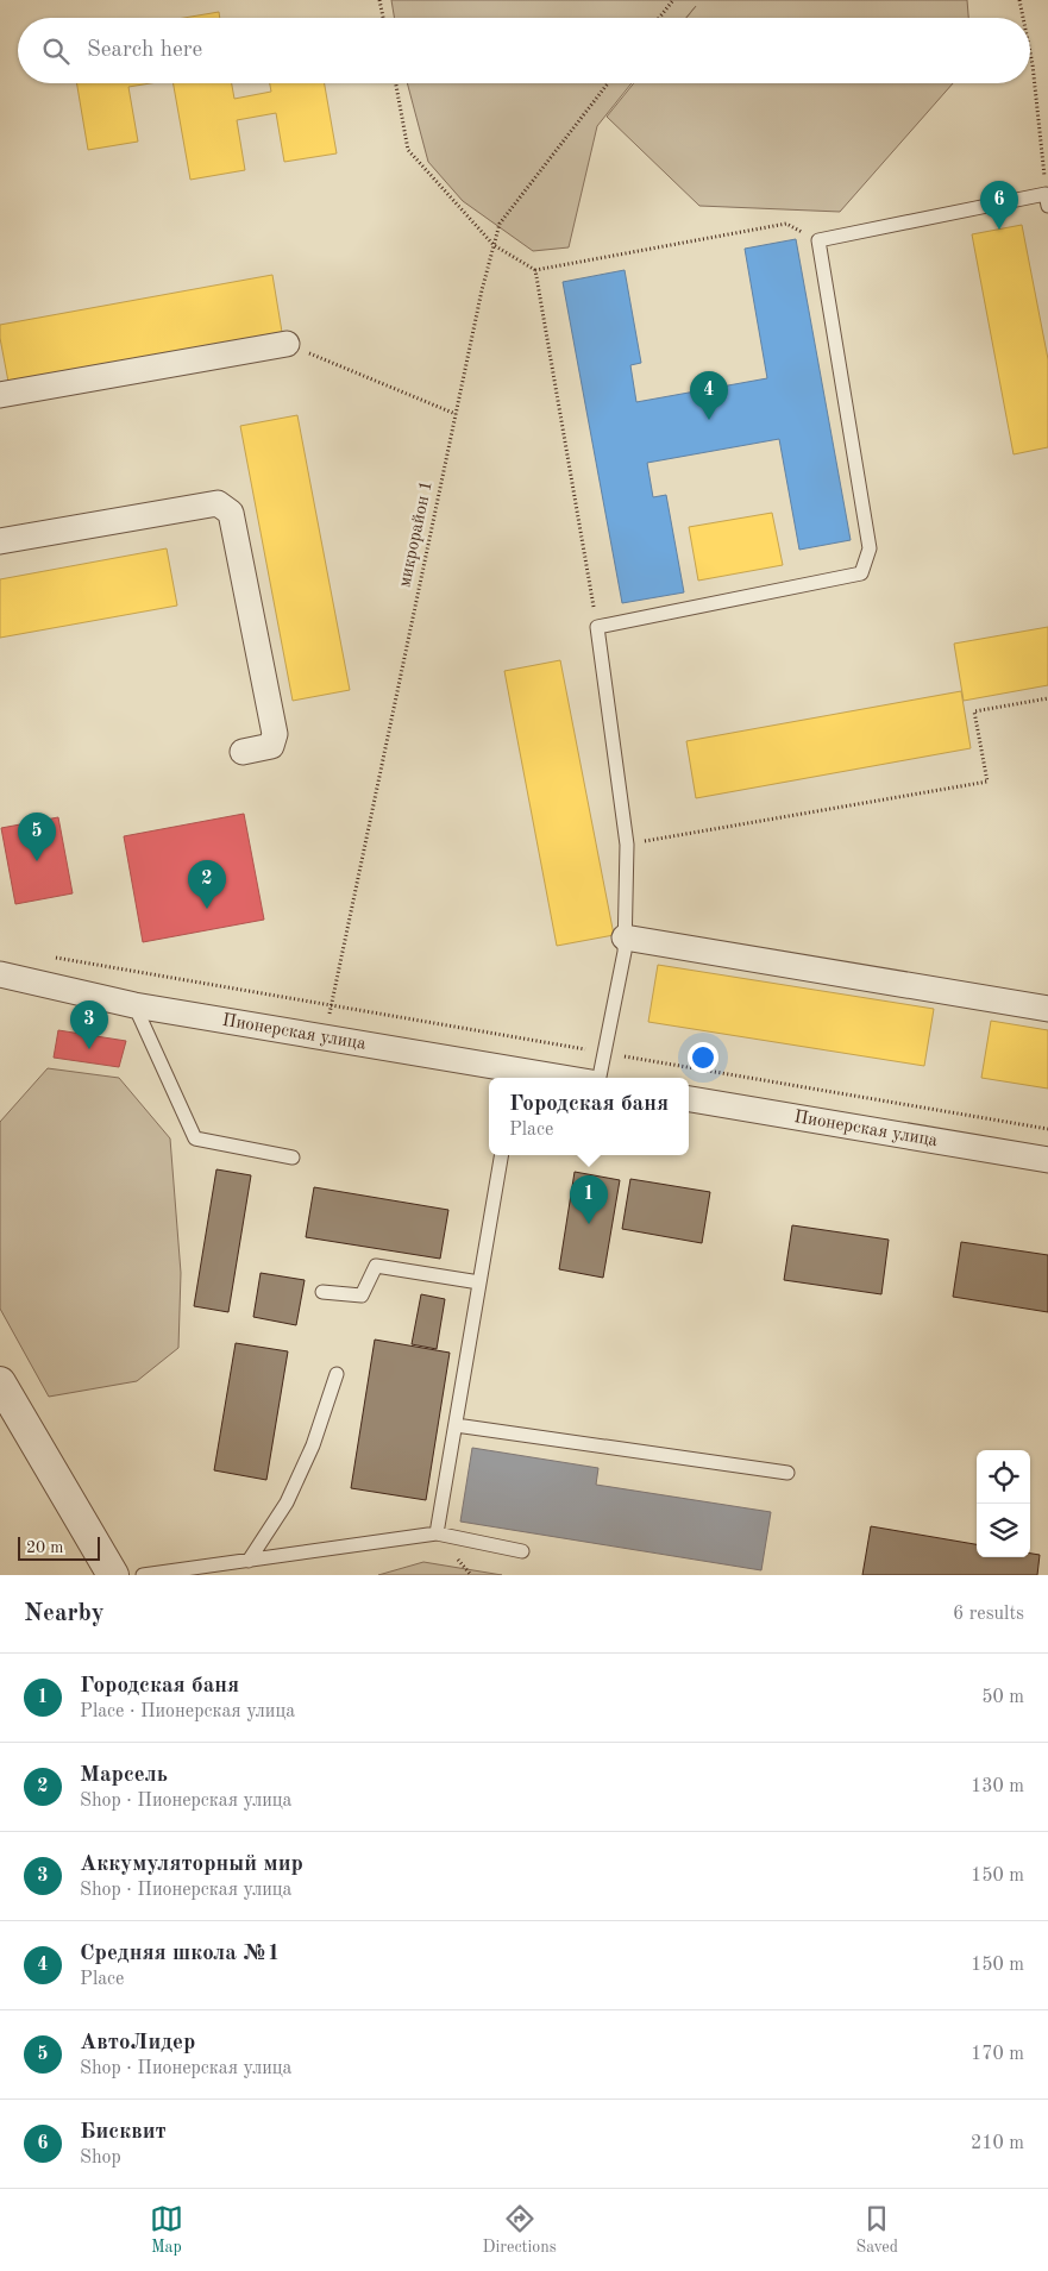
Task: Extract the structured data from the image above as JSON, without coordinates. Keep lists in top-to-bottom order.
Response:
{
  "streets": {
    "street": ["Пионерская улица"],
    "path": ["микрорайон 1"]
  },
  "crossings": [
    ["микрорайон 1", "Пионерская улица"]
  ],
  "scale_bar": "20 m",
  "page": {
    "search": "Search here",
    "pins": [
      "6",
      "4",
      "5",
      "2",
      "3",
      "1"
    ],
    "popup": ["Городская баня", "Place"],
    "scale": "20 m",
    "heading": ["Nearby", "6 results"],
    "list": [
      {
        "mark": "1",
        "name": "Городская баня",
        "note": "Place · Пионерская улица",
        "value": "50 m"
      },
      {
        "mark": "2",
        "name": "Марсель",
        "note": "Shop · Пионерская улица",
        "value": "130 m"
      },
      {
        "mark": "3",
        "name": "Аккумуляторный мир",
        "note": "Shop · Пионерская улица",
        "value": "150 m"
      },
      {
        "mark": "4",
        "name": "Средняя школа №1",
        "note": "Place",
        "value": "150 m"
      },
      {
        "mark": "5",
        "name": "АвтоЛидер",
        "note": "Shop · Пионерская улица",
        "value": "170 m"
      },
      {
        "mark": "6",
        "name": "Бисквит",
        "note": "Shop",
        "value": "210 m"
      }
    ],
    "nav": ["Map", "Directions", "Saved"]
  }
}
